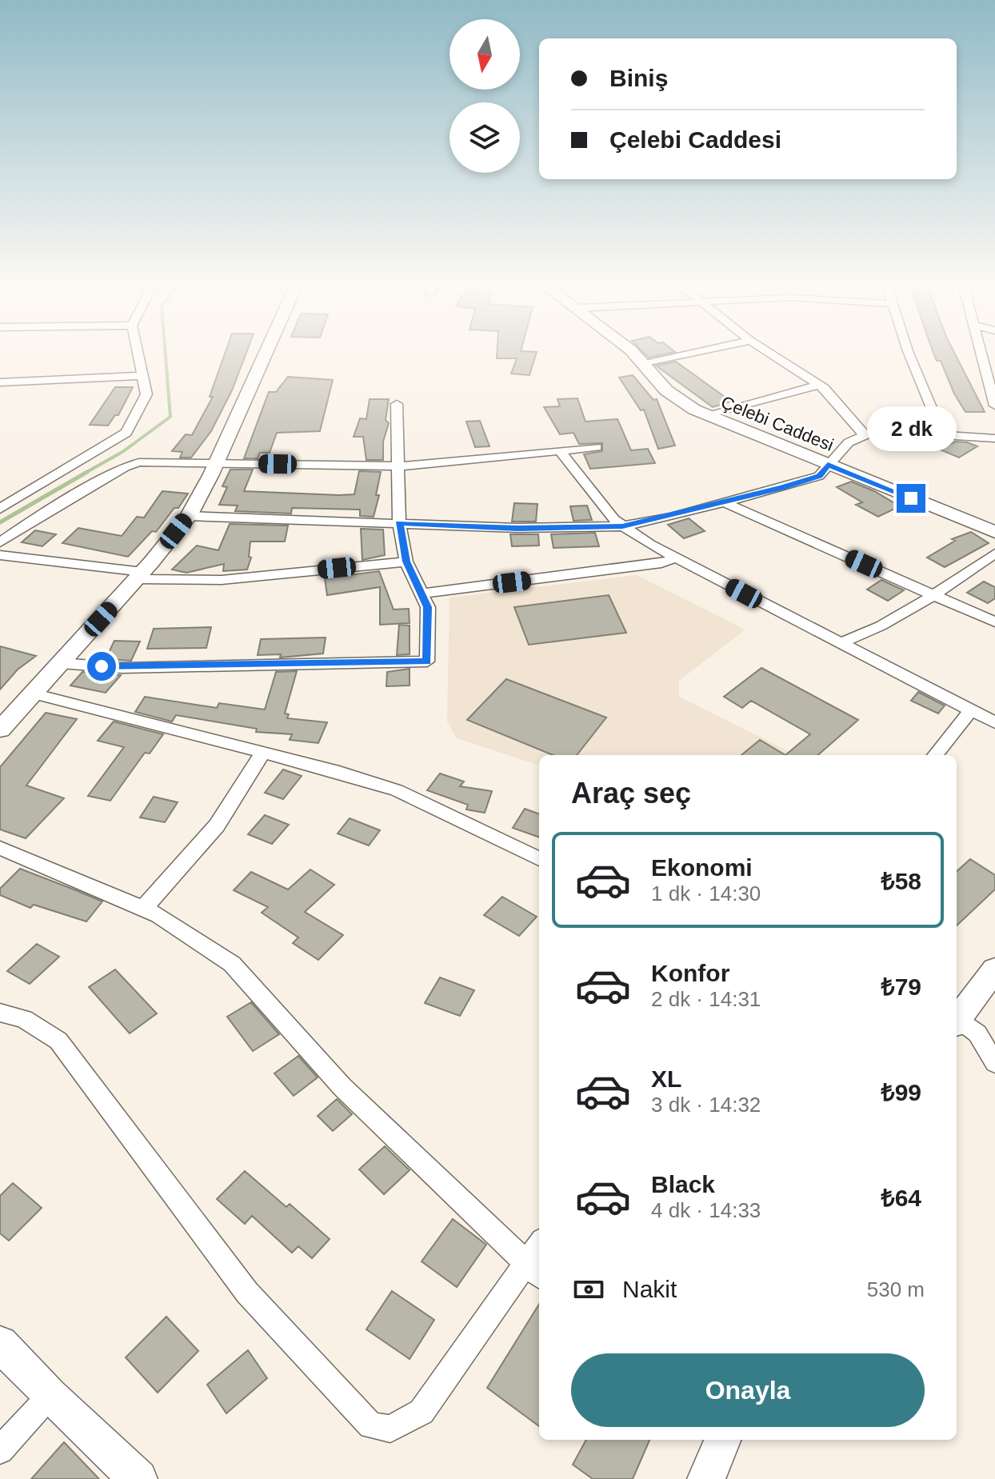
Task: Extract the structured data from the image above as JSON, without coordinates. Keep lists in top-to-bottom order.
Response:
{
  "streets": {
    "street": ["Çelebi Caddesi"]
  },
  "north": "bottom",
  "page": {
    "banner": ["Biniş", "Çelebi Caddesi"],
    "bubble": "2 dk",
    "heading": "Araç seç",
    "list": [
      {
        "name": "Ekonomi",
        "note": "1 dk · 14:30",
        "value": "₺58"
      },
      {
        "name": "Konfor",
        "note": "2 dk · 14:31",
        "value": "₺79"
      },
      {
        "name": "XL",
        "note": "3 dk · 14:32",
        "value": "₺99"
      },
      {
        "name": "Black",
        "note": "4 dk · 14:33",
        "value": "₺64"
      }
    ],
    "pay": ["Nakit", "530 m"],
    "buttons": "Onayla"
  }
}
